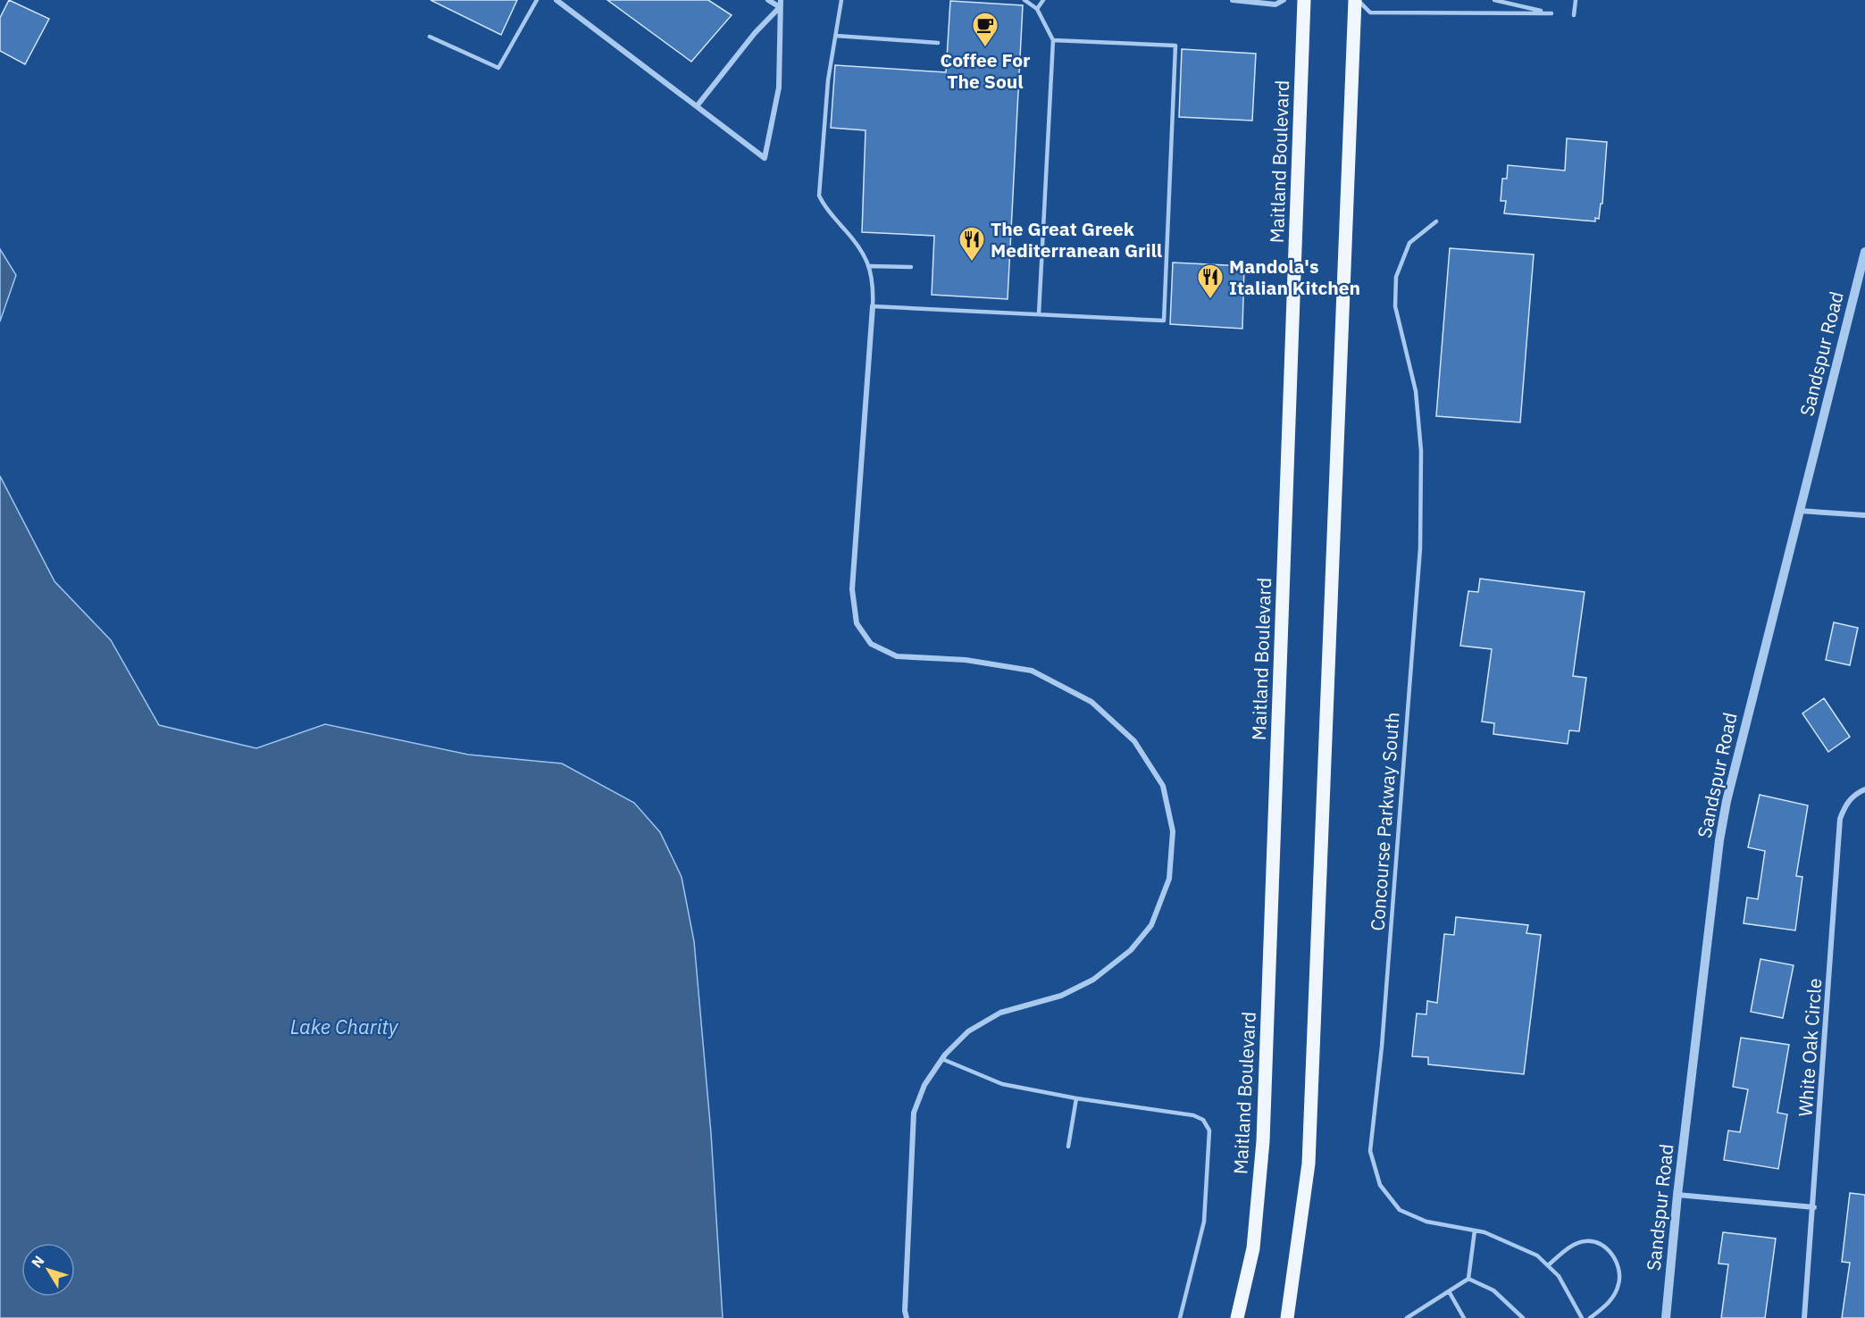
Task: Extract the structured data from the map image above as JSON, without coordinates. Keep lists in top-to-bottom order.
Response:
{
  "streets": {
    "main road": ["Maitland Boulevard"],
    "street": ["Sandspur Road", "White Oak Circle"],
    "lane": ["Concourse Parkway South"]
  },
  "water": ["Lake Charity"],
  "places": {
    "cafe": ["Coffee For The Soul"],
    "restaurant": ["The Great Greek Mediterranean Grill", "Mandola's Italian Kitchen"]
  },
  "north": "top left"
}
